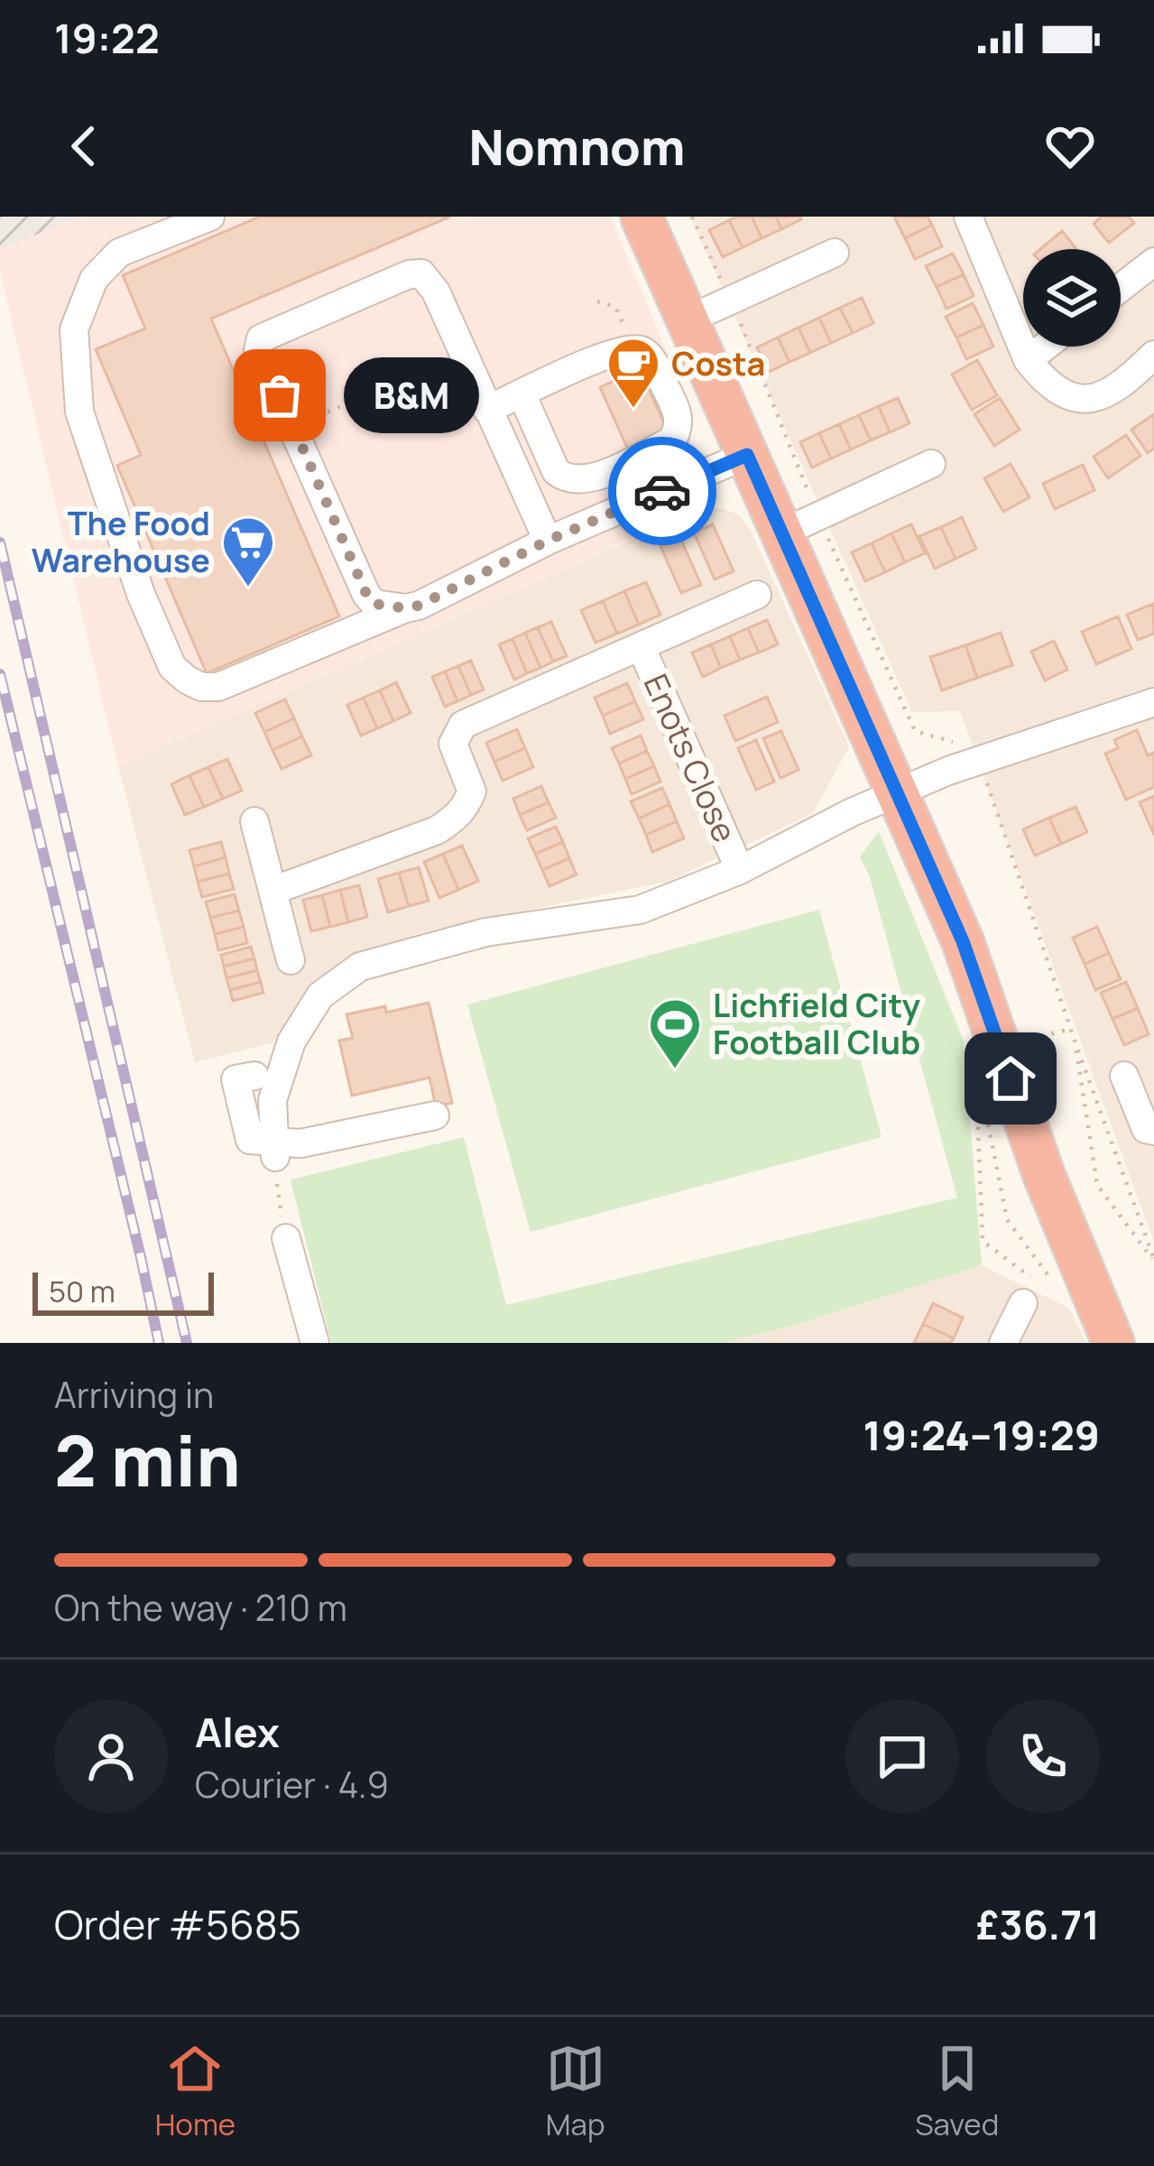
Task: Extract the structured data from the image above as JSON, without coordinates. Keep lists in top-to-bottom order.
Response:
{
  "streets": {
    "street": ["Enots Close"]
  },
  "places": {
    "other": ["B&M"],
    "cafe": ["Costa"],
    "supermarket": ["The Food Warehouse"],
    "sports": ["Lichfield City Football Club"]
  },
  "scale_bar": "50 m",
  "page": {
    "status": "19:22",
    "header": "Nomnom",
    "bubble": "B&M",
    "scale": "50 m",
    "heading": ["2 min", "Arriving in", "19:24–19:29"],
    "panel": [
      "Alex",
      "Courier · 4.9",
      "Order #5685",
      "£36.71"
    ],
    "bar": "On the way · 210 m",
    "tabs": ["Home", "Map", "Saved"]
  }
}
